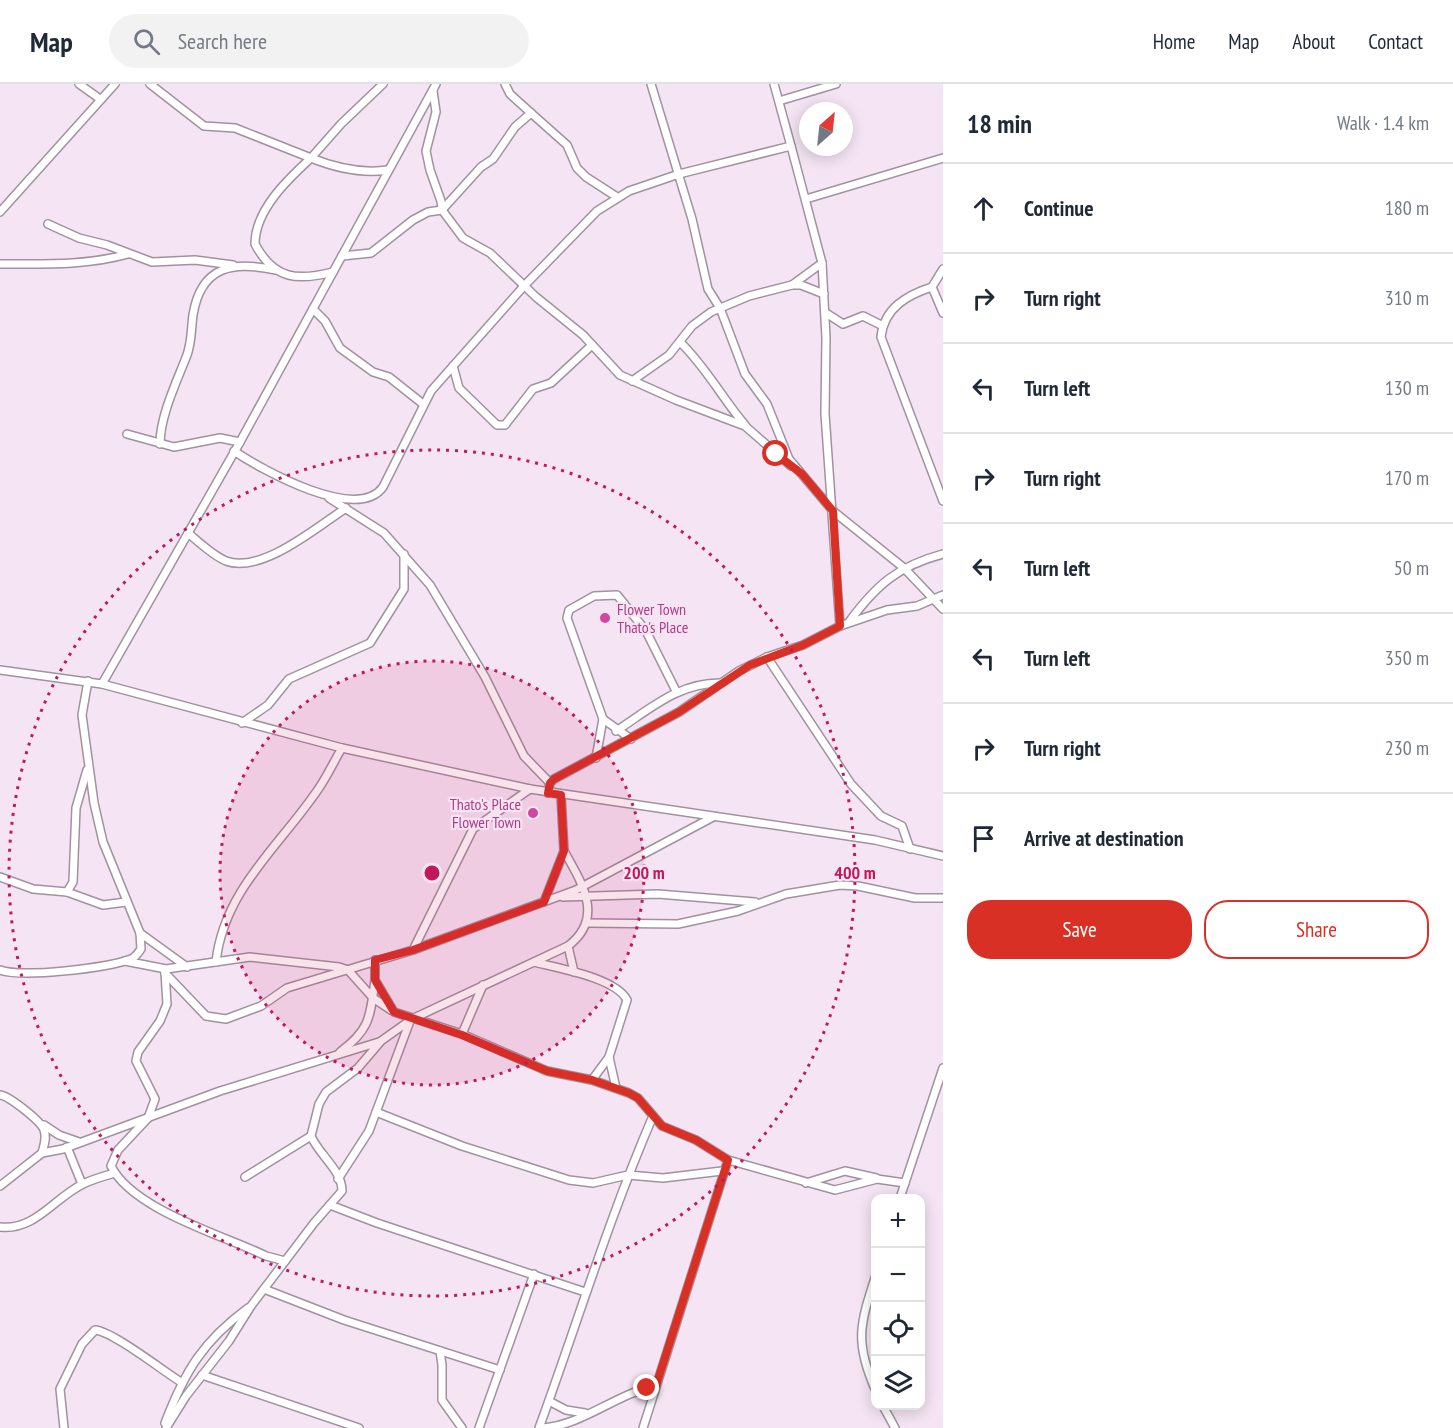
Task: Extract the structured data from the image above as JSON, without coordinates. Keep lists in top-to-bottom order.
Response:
{
  "places": ["Flower Town Thato's Place", "Thato's Place Flower Town"],
  "north": "top right",
  "page": {
    "header": "Map",
    "search": "Search here",
    "nav": [
      "Home",
      "Map",
      "About",
      "Contact"
    ],
    "heading": ["18 min", "Walk · 1.4 km"],
    "list": [
      ["Continue", "180 m"],
      ["Turn right", "310 m"],
      ["Turn left", "130 m"],
      ["Turn right", "170 m"],
      ["Turn left", "50 m"],
      ["Turn left", "350 m"],
      ["Turn right", "230 m"],
      "Arrive at destination"
    ],
    "buttons": ["Save", "Share"],
    "map_buttons": ["+", "−"]
  },
  "rings": ["200 m", "400 m"]
}
